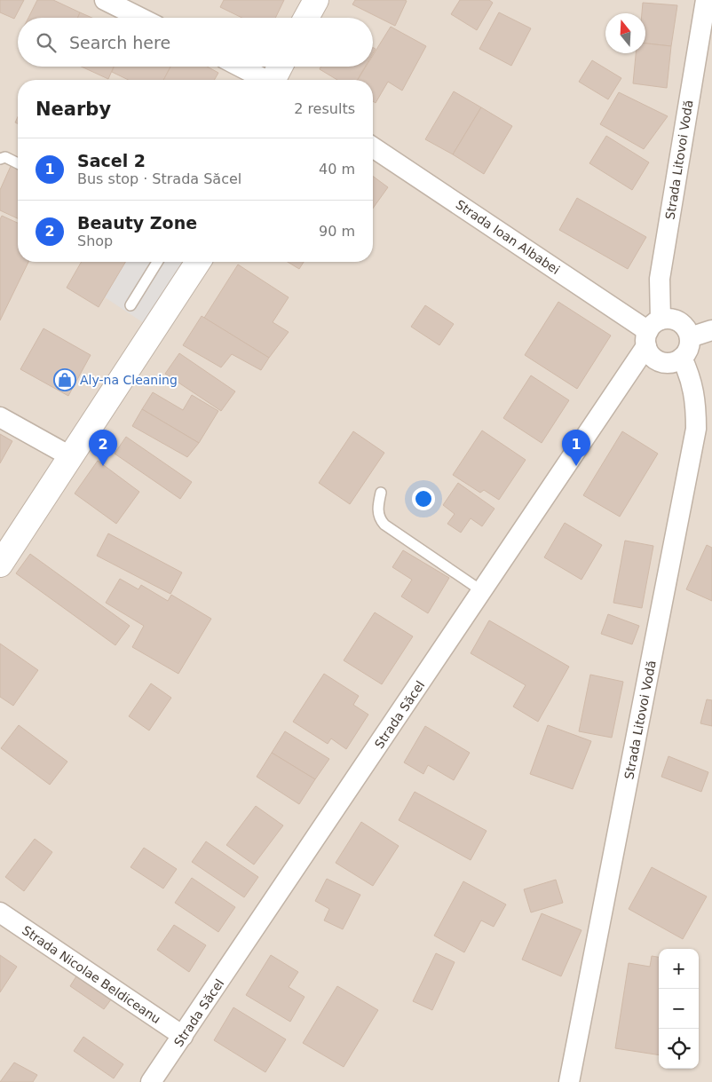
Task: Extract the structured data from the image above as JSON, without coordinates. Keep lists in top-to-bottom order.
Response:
{
  "streets": {
    "street": [
      "Strada Litovoi Vodă",
      "Strada Ioan Albabei",
      "Strada Săcel",
      "Strada Nicolae Beldiceanu"
    ]
  },
  "crossings": [
    ["Strada Litovoi Vodă", "Strada Ioan Albabei"],
    ["Strada Litovoi Vodă", "Strada Săcel"],
    ["Strada Ioan Albabei", "Strada Săcel"],
    ["Strada Săcel", "Strada Nicolae Beldiceanu"]
  ],
  "places": {
    "shop": ["Aly-na Cleaning"]
  },
  "north": "top",
  "page": {
    "search": "Search here",
    "heading": ["Nearby", "2 results"],
    "list": [
      {
        "mark": "1",
        "name": "Sacel 2",
        "note": "Bus stop · Strada Săcel",
        "value": "40 m"
      },
      {
        "mark": "2",
        "name": "Beauty Zone",
        "note": "Shop",
        "value": "90 m"
      }
    ],
    "pins": ["1", "2"],
    "map_buttons": ["+", "−"]
  }
}
